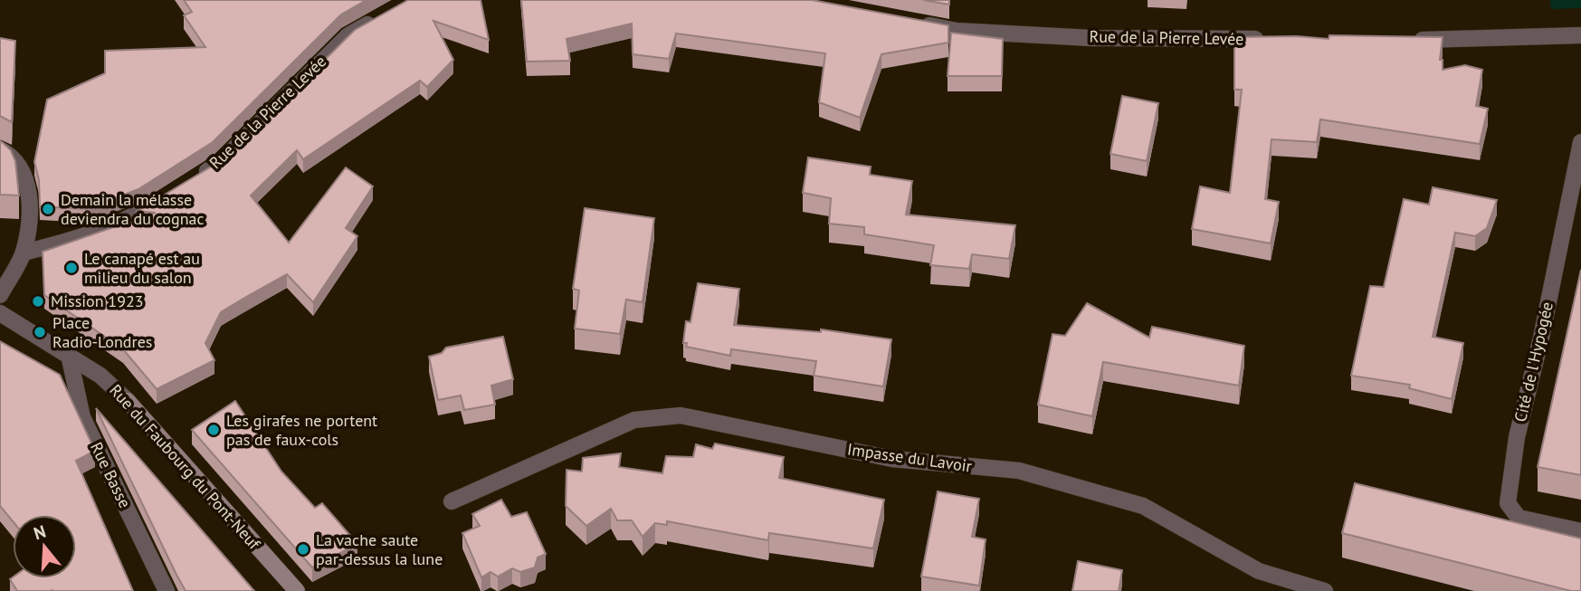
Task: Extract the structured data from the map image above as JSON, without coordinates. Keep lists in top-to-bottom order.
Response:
{
  "streets": {
    "main road": ["Rue du Faubourg du Pont-Neuf"],
    "street": [
      "Rue de la Pierre Levée",
      "Cité de l'Hypogée",
      "Impasse du Lavoir",
      "Rue Basse"
    ]
  },
  "crossings": [
    ["Rue du Faubourg du Pont-Neuf", "Rue Basse"]
  ],
  "places": [
    "Demain la mélasse deviendra du cognac",
    "Le canapé est au milieu du salon",
    "Mission 1923",
    "Place Radio-Londres",
    "Les girafes ne portent pas de faux-cols",
    "La vache saute par-dessus la lune"
  ],
  "north": "top"
}
